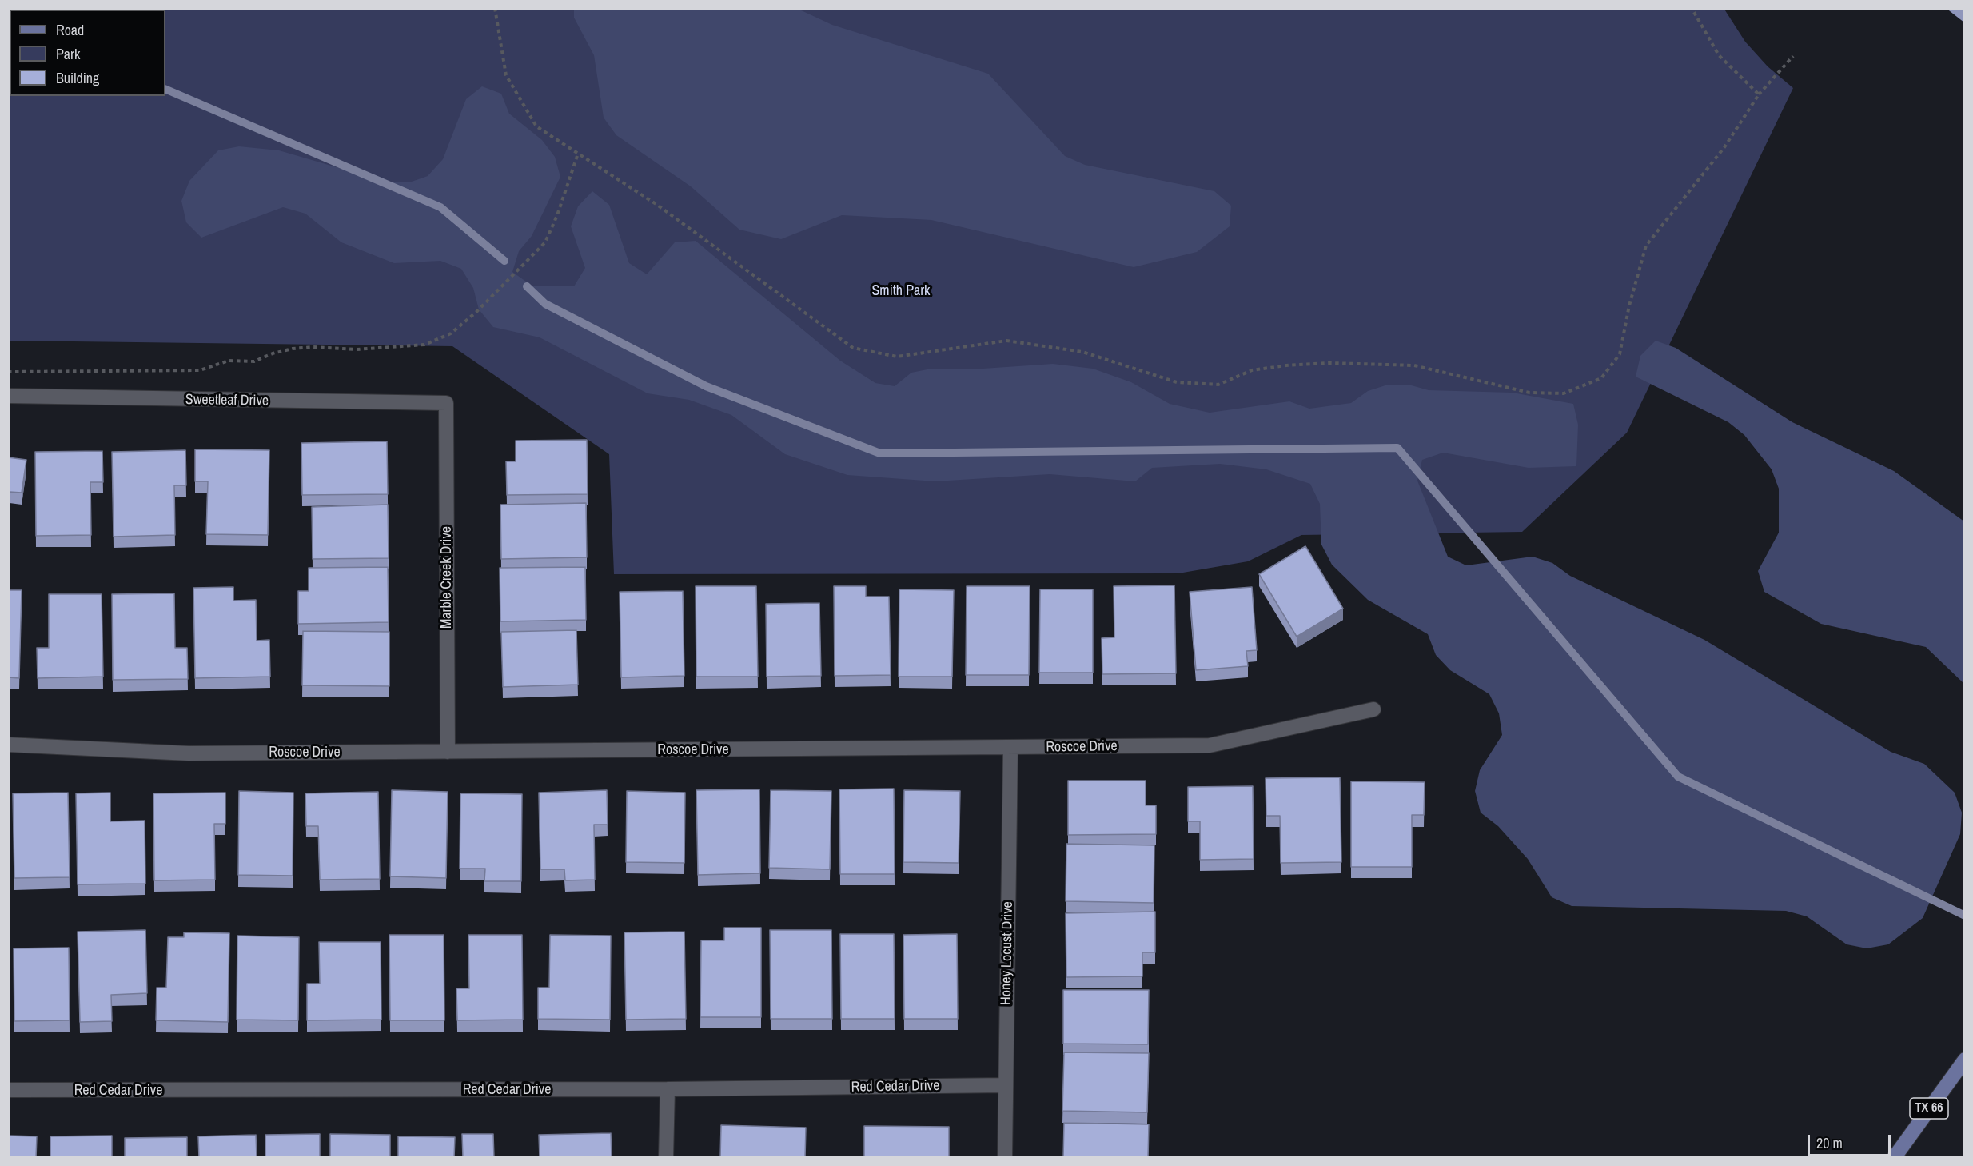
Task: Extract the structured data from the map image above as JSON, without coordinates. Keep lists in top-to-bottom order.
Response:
{
  "streets": {
    "main road": ["TX 66"],
    "street": [
      "Sweetleaf Drive",
      "Marble Creek Drive",
      "Roscoe Drive",
      "Honey Locust Drive",
      "Red Cedar Drive"
    ]
  },
  "crossings": [
    ["Sweetleaf Drive", "Marble Creek Drive"],
    ["Marble Creek Drive", "Roscoe Drive"],
    ["Roscoe Drive", "Honey Locust Drive"],
    ["Honey Locust Drive", "Red Cedar Drive"]
  ],
  "parks": ["Smith Park"],
  "legend": ["Road", "Park", "Building"],
  "scale_bar": "20 m"
}
